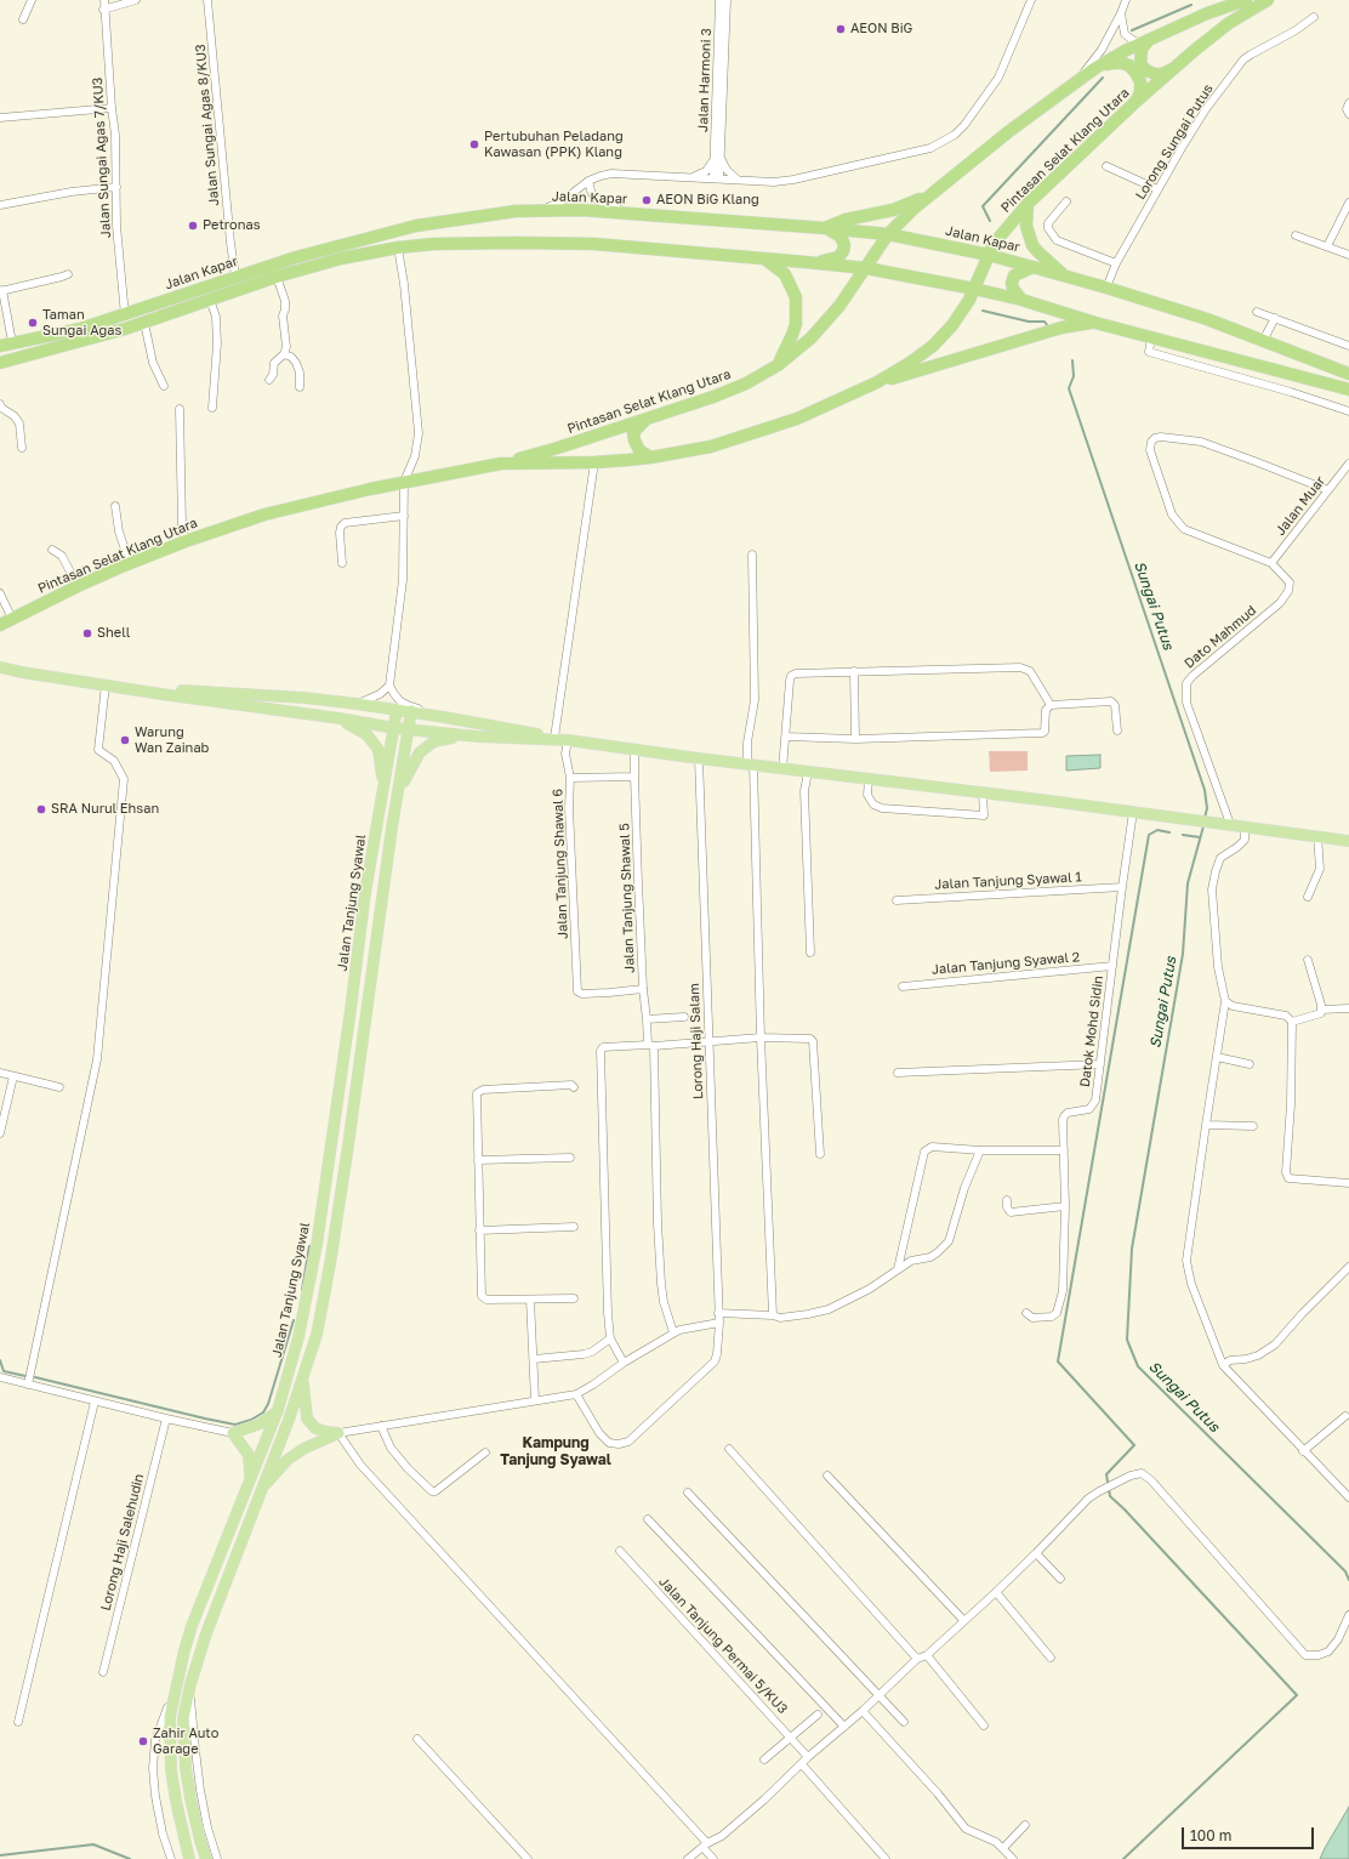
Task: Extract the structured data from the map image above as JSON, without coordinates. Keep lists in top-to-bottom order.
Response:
{
  "streets": {
    "highway": ["Pintasan Selat Klang Utara", "Jalan Kapar"],
    "main road": ["Jalan Tanjung Syawal"],
    "street": [
      "Jalan Harmoni 3",
      "Jalan Sungai Agas 8/KU3",
      "Lorong Sungai Putus",
      "Jalan Sungai Agas 7/KU3",
      "Jalan Muar",
      "Dato Mahmud",
      "Jalan Tanjung Shawal 6",
      "Jalan Tanjung Syawal 1",
      "Jalan Tanjung Shawal 5",
      "Jalan Tanjung Syawal 2",
      "Datok Mohd Sidin",
      "Lorong Haji Salam",
      "Lorong Haji Salehudin",
      "Jalan Tanjung Permai 5/KU3"
    ]
  },
  "crossings": [
    ["Jalan Sungai Agas 8/KU3", "Jalan Kapar"],
    ["Lorong Sungai Putus", "Jalan Kapar"],
    ["Pintasan Selat Klang Utara", "Jalan Kapar"],
    ["Jalan Sungai Agas 7/KU3", "Jalan Kapar"],
    ["Jalan Muar", "Dato Mahmud"],
    ["Jalan Tanjung Shawal 6", "Jalan Tanjung Shawal 5"],
    ["Jalan Tanjung Syawal 1", "Datok Mohd Sidin"],
    ["Jalan Tanjung Syawal 2", "Datok Mohd Sidin"]
  ],
  "districts": ["Kampung Tanjung Syawal"],
  "water": ["Sungai Putus"],
  "places": [
    "AEON BiG",
    "Pertubuhan Peladang Kawasan (PPK) Klang",
    "AEON BiG Klang",
    "Petronas",
    "Taman Sungai Agas",
    "Shell",
    "Warung Wan Zainab",
    "SRA Nurul Ehsan",
    "Zahir Auto Garage"
  ],
  "scale_bar": "100 m"
}
